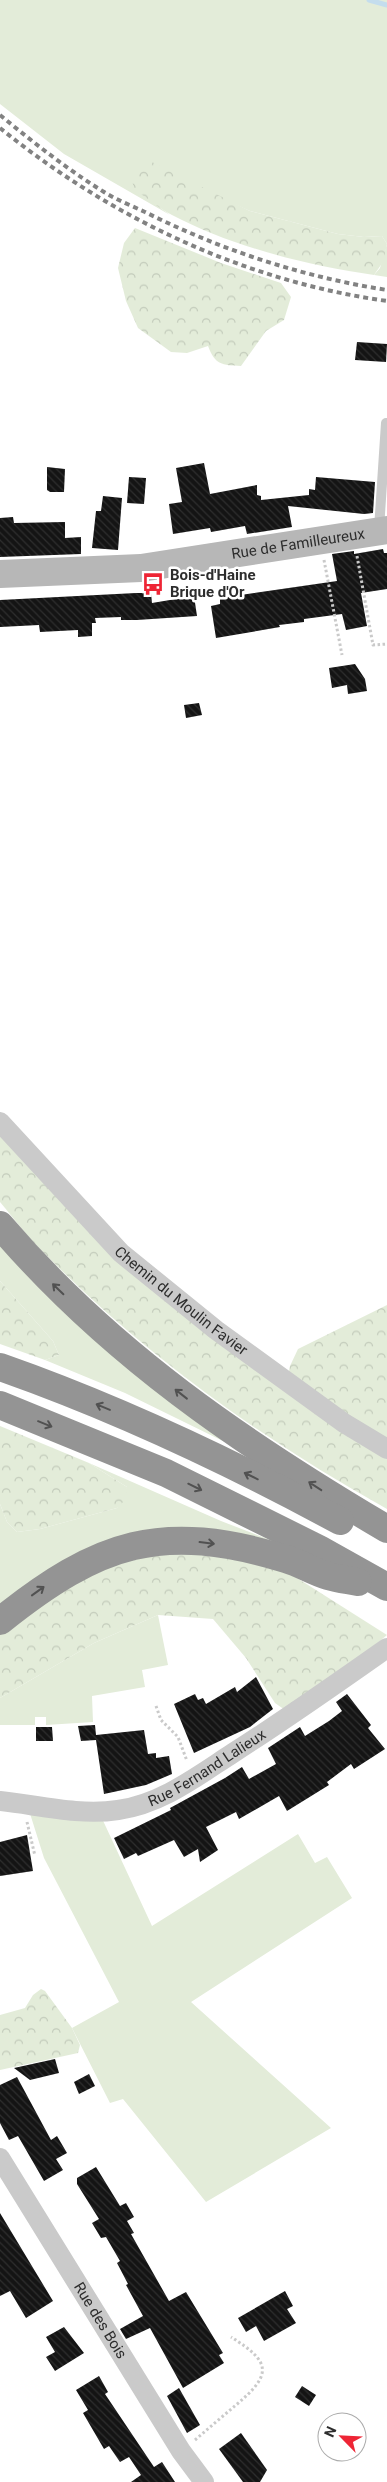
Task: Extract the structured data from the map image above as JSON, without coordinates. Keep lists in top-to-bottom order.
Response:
{
  "streets": {
    "street": [
      "Rue de Familleureux",
      "Chemin du Moulin Favier",
      "Rue Fernand Lalieux",
      "Rue des Bois"
    ]
  },
  "places": {
    "bus stop": ["Bois-d'Haine Brique d'Or"]
  },
  "north": "top left"
}
